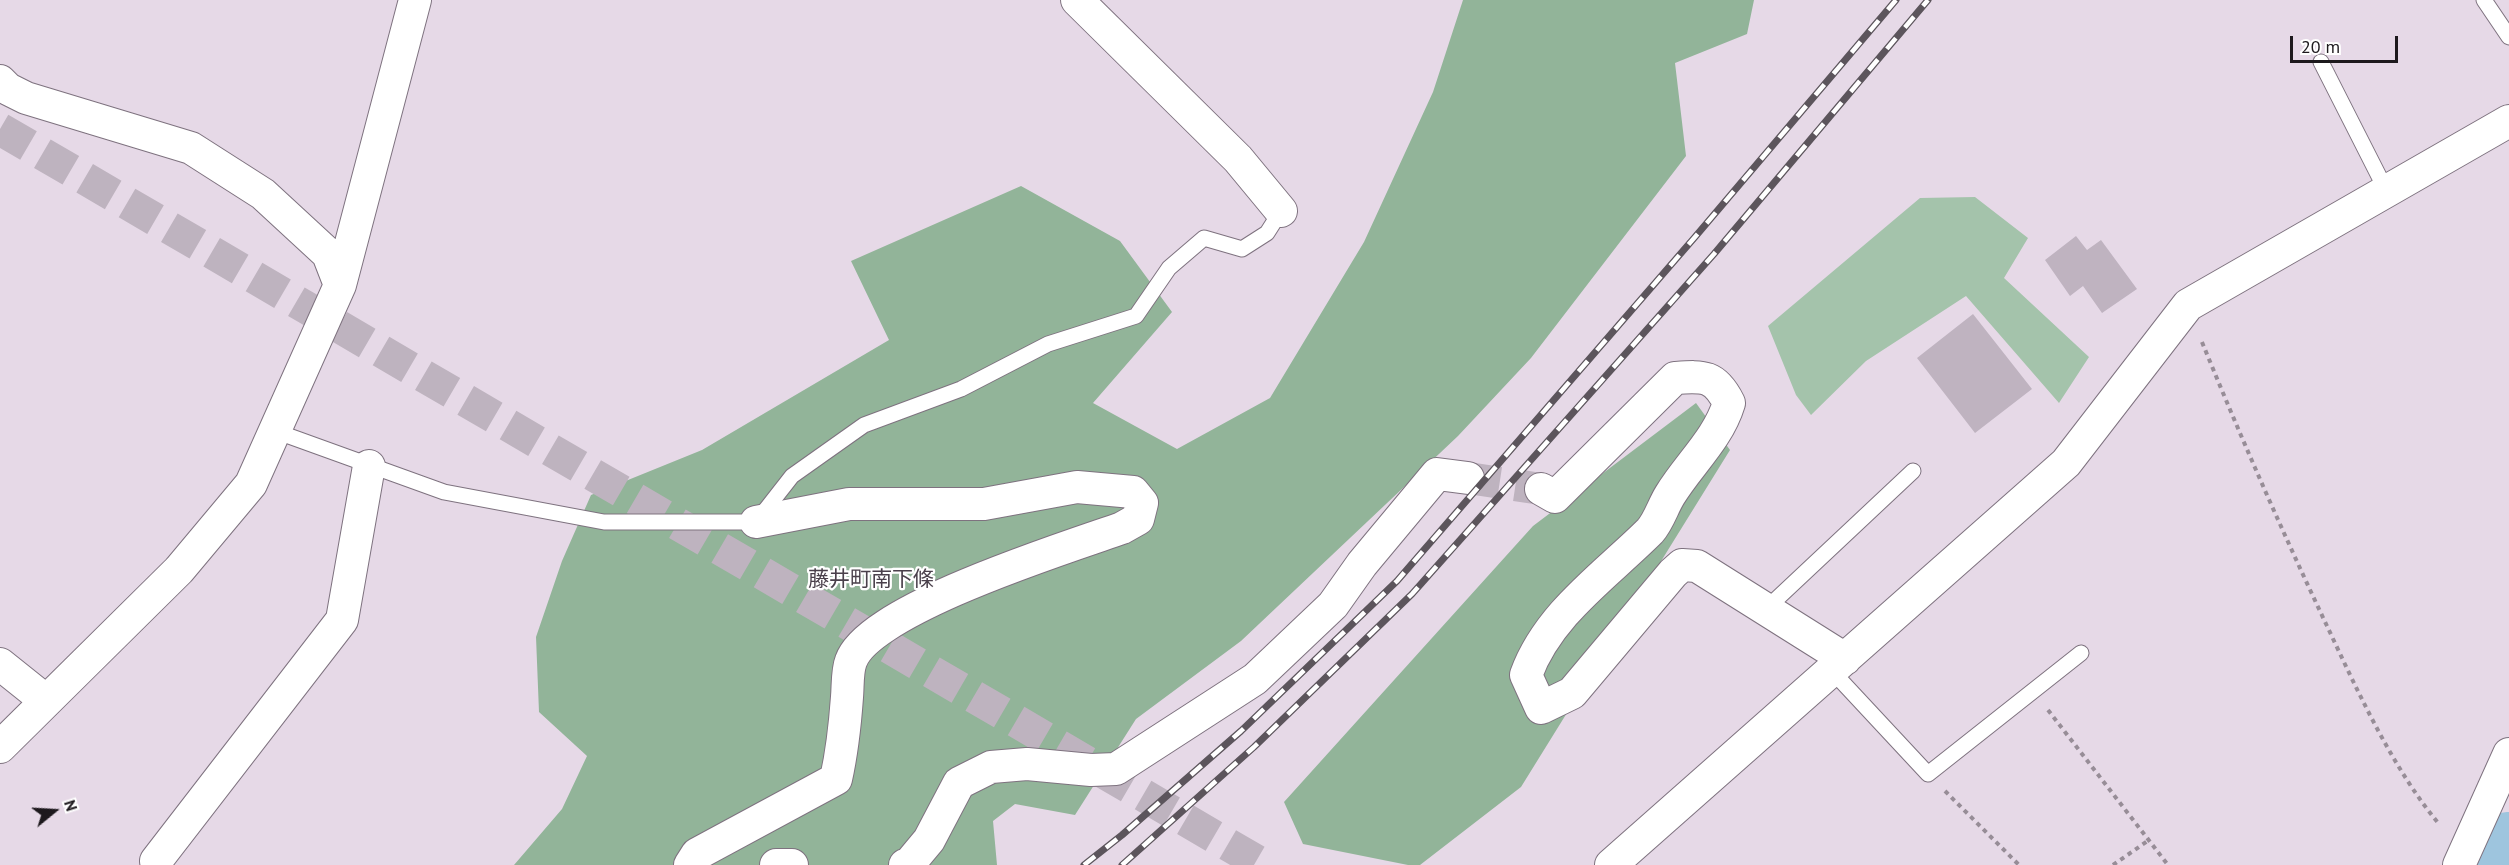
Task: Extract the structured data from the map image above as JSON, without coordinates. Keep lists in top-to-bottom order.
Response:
{
  "districts": ["藤井町南下條"],
  "scale_bar": "20 m",
  "north": "right"
}
